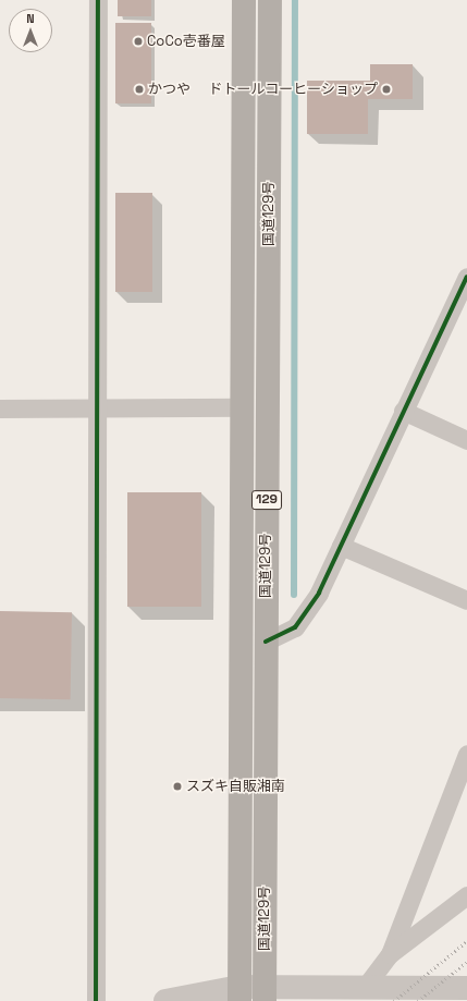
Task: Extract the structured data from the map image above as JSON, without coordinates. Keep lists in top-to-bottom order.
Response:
{
  "streets": {
    "highway": ["国道129号", "129"]
  },
  "places": [
    "CoCo壱番屋",
    "かつや",
    "ドトールコーヒーショップ",
    "スズキ自販湘南"
  ],
  "north": "top"
}
